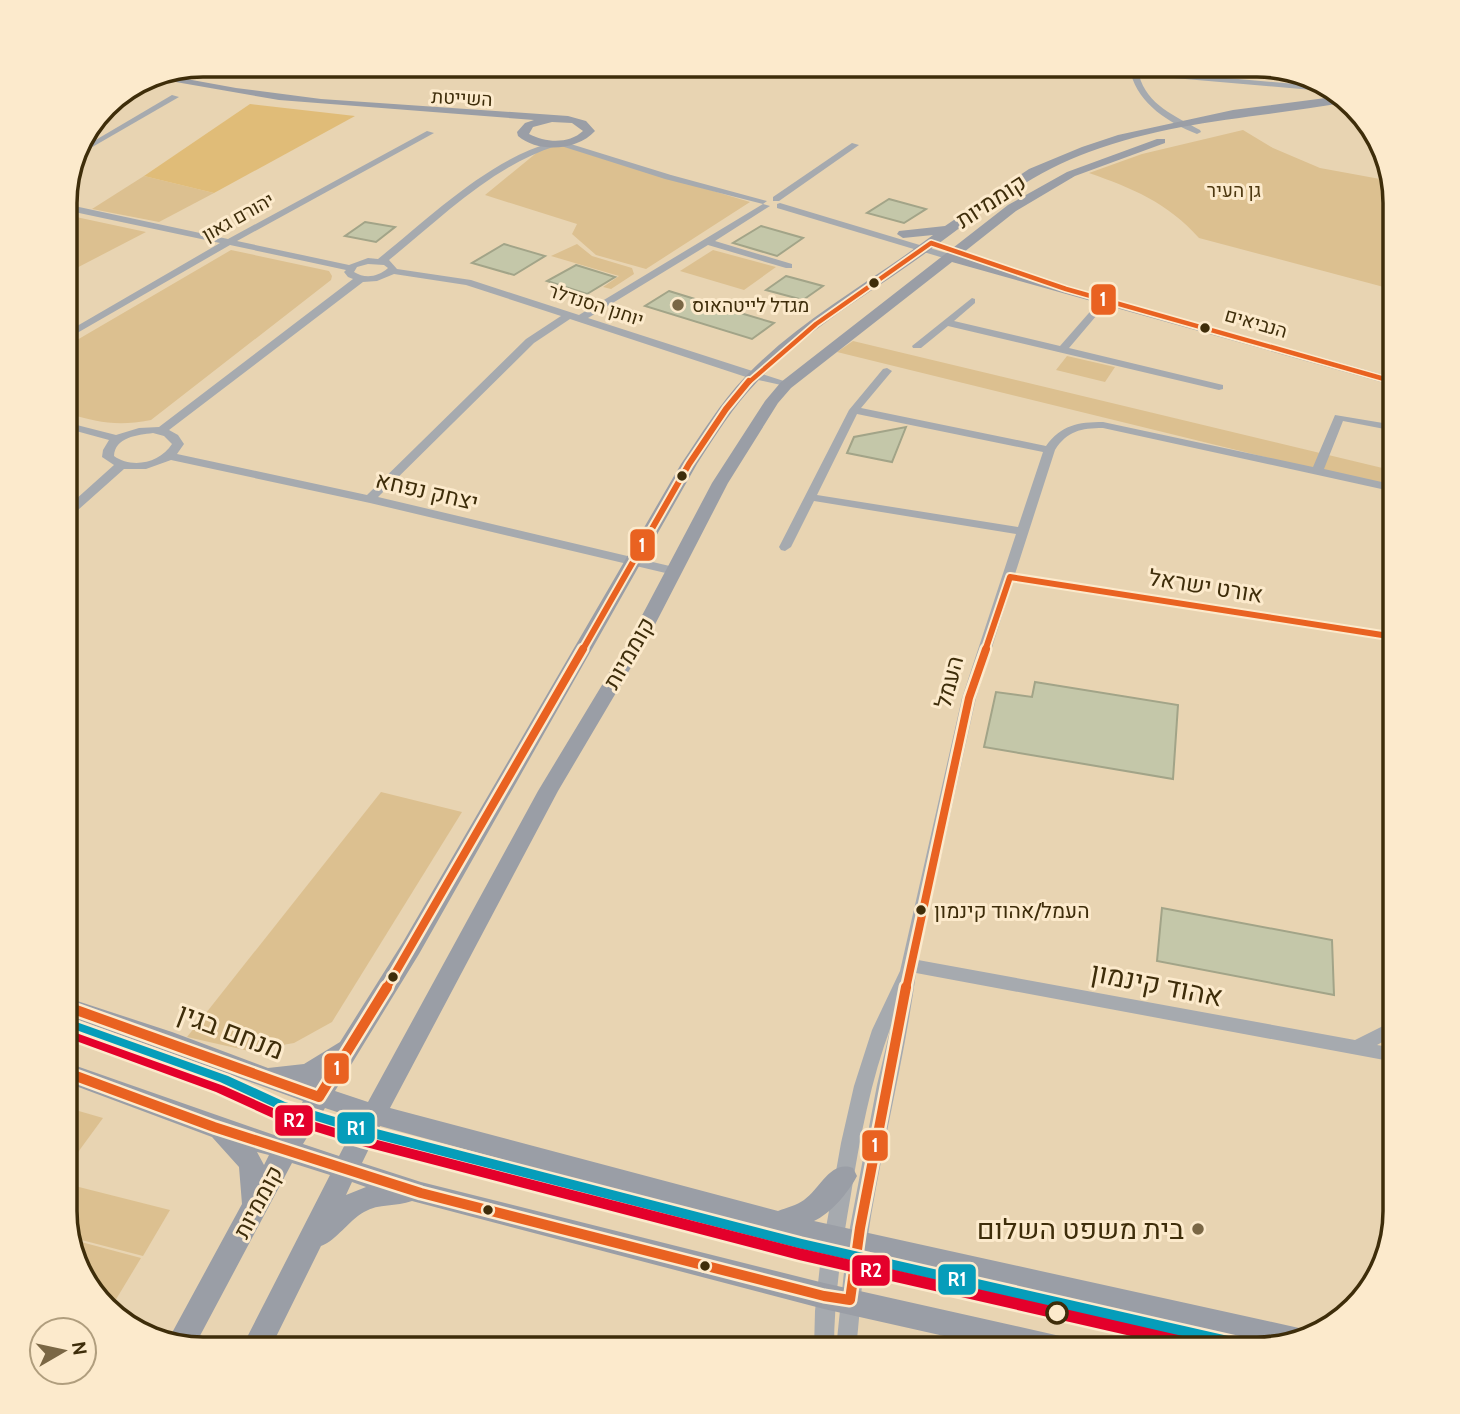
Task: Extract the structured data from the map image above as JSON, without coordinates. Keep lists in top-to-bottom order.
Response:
{
  "streets": {
    "main road": [
      "השייטת",
      "קוממיות",
      "הנביאים",
      "מנחם בגין"
    ],
    "street": [
      "יהורם גאון",
      "יוחנן הסנדלר",
      "יצחק נפחא",
      "אורט ישראל",
      "העמל",
      "אהוד קינמון"
    ]
  },
  "crossings": [
    ["קוממיות", "יוחנן הסנדלר"],
    ["קוממיות", "הנביאים"],
    ["קוממיות", "יצחק נפחא"],
    ["קוממיות", "מנחם בגין"],
    ["אורט ישראל", "העמל"],
    ["העמל", "אהוד קינמון"],
    ["העמל", "מנחם בגין"]
  ],
  "parks": ["גן העיר"],
  "places": ["מגדל לייטהאוס", "העמל/אהוד קינמון", "בית משפט השלום"],
  "lines": ["transit line 1", "transit line R1", "transit line R2"],
  "north": "right"
}
